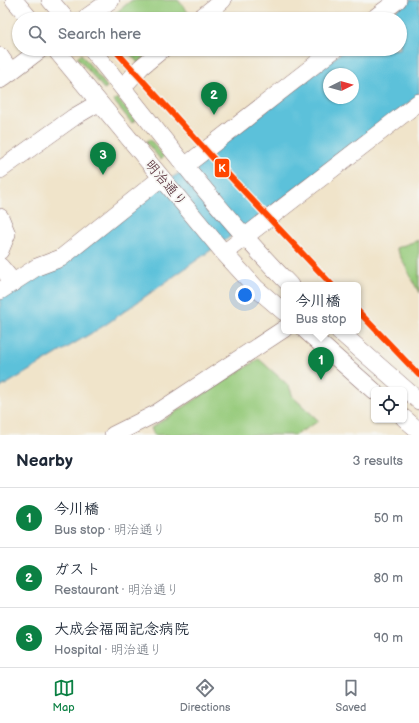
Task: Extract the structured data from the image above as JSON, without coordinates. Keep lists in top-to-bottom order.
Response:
{
  "streets": {
    "street": ["明治通り"]
  },
  "lines": ["transit line K"],
  "north": "right",
  "page": {
    "search": "Search here",
    "pins": ["2", "3", "1"],
    "popup": ["今川橋", "Bus stop"],
    "heading": ["Nearby", "3 results"],
    "list": [
      {
        "mark": "1",
        "name": "今川橋",
        "note": "Bus stop · 明治通り",
        "value": "50 m"
      },
      {
        "mark": "2",
        "name": "ガスト",
        "note": "Restaurant · 明治通り",
        "value": "80 m"
      },
      {
        "mark": "3",
        "name": "大成会福岡記念病院",
        "note": "Hospital · 明治通り",
        "value": "90 m"
      }
    ],
    "nav": ["Map", "Directions", "Saved"]
  }
}
